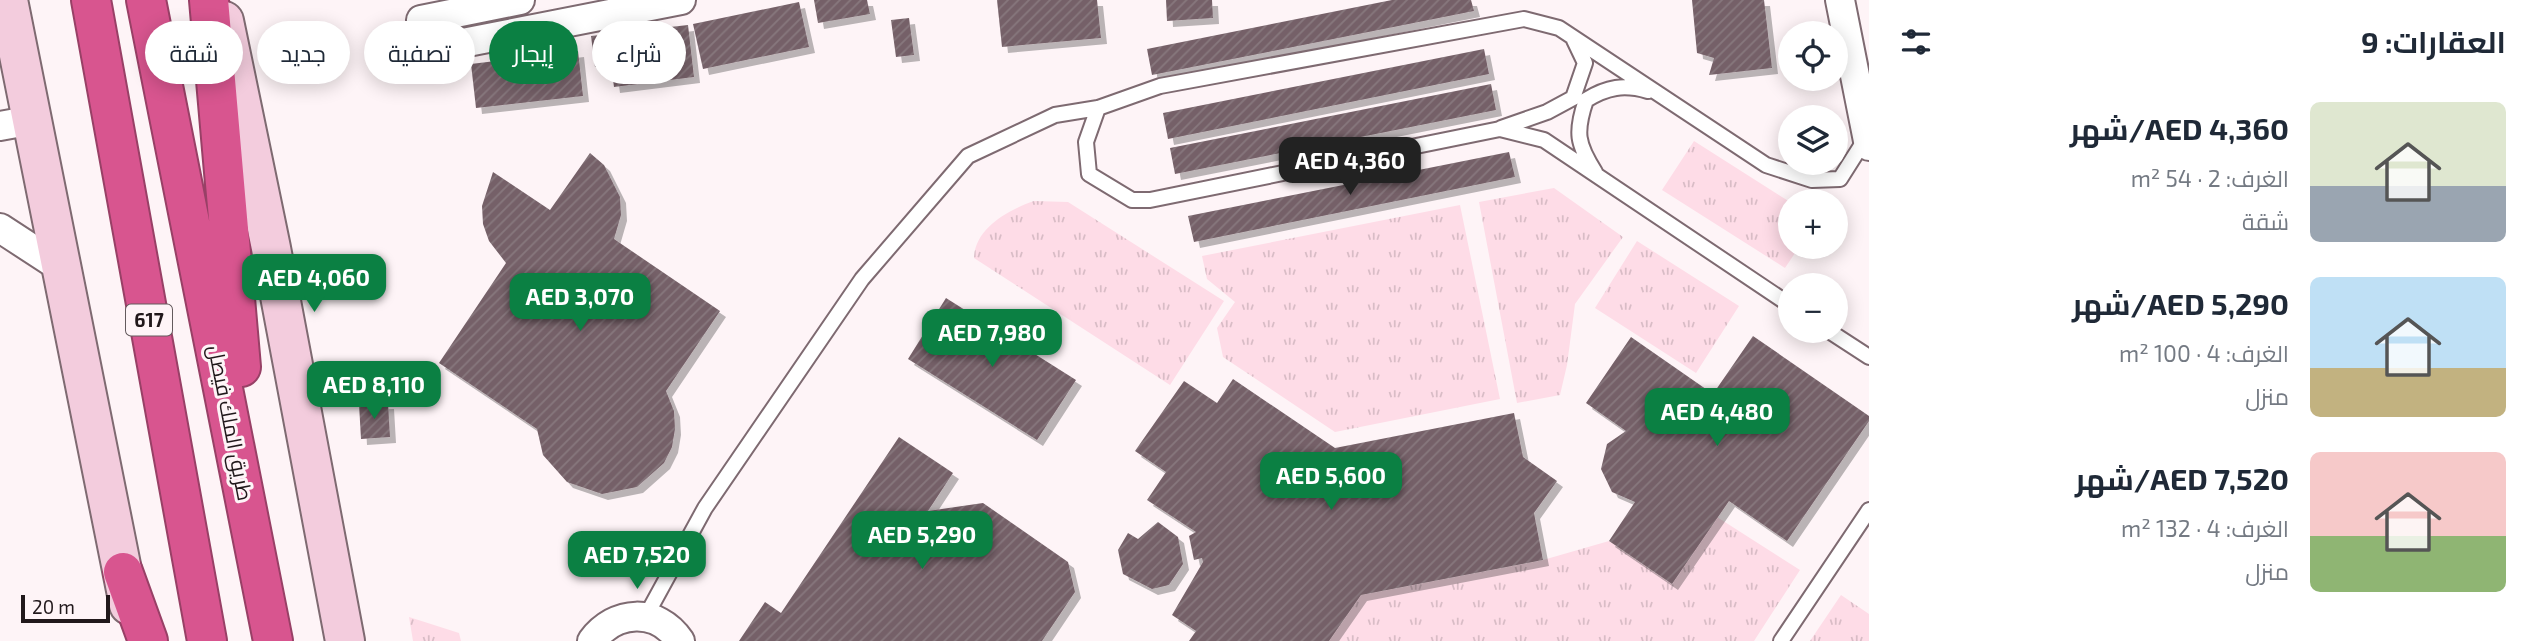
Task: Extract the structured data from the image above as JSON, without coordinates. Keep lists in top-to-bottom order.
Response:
{
  "streets": {
    "highway": ["617", "طريق الملك فيصل"]
  },
  "scale_bar": "20 m",
  "page": {
    "heading": "العقارات: 9",
    "map_buttons": ["+", "−"],
    "chip": [
      "شراء",
      "إيجار",
      "تصفية",
      "جديد",
      "شقة"
    ],
    "list": [
      {
        "name": "AED 4,360/شهر",
        "note": "الغرف: 2 · 54 m² · شقة"
      },
      {
        "name": "AED 5,290/شهر",
        "note": "الغرف: 4 · 100 m² · منزل"
      },
      {
        "name": "AED 7,520/شهر",
        "note": "الغرف: 4 · 132 m² · منزل"
      }
    ],
    "price": [
      "AED 4,360",
      "AED 4,060",
      "AED 3,070",
      "AED 7,980",
      "AED 8,110",
      "AED 4,480",
      "AED 5,600",
      "AED 5,290",
      "AED 7,520"
    ],
    "scale": "20 m"
  }
}
